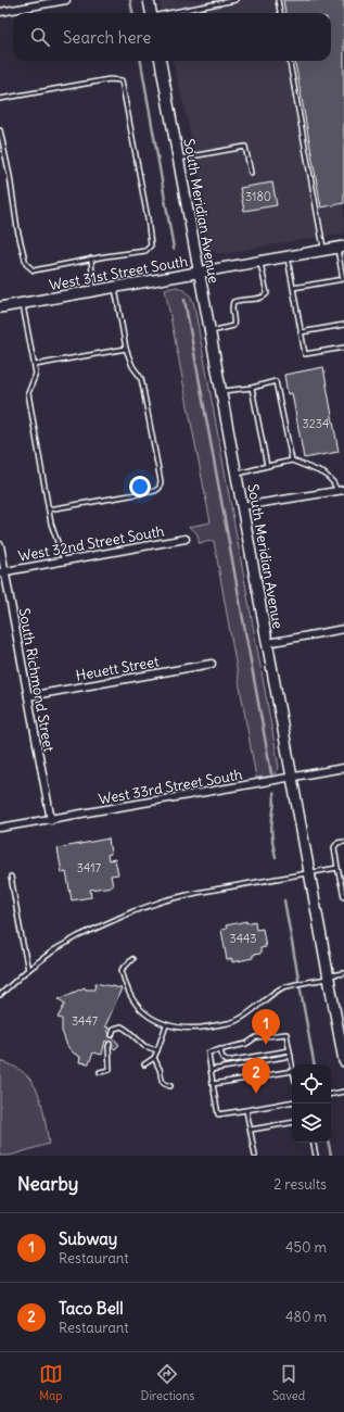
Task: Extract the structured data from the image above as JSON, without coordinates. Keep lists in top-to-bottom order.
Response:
{
  "streets": {
    "main road": ["South Meridian Avenue", "West 31st Street South"],
    "street": [
      "West 32nd Street South",
      "Heuett Street",
      "South Richmond Street",
      "West 33rd Street South"
    ]
  },
  "crossings": [
    ["South Meridian Avenue", "West 31st Street South"],
    ["South Meridian Avenue", "West 33rd Street South"],
    ["West 32nd Street South", "South Richmond Street"],
    ["Heuett Street", "South Richmond Street"],
    ["South Richmond Street", "West 33rd Street South"]
  ],
  "house_numbers": [
    "3180",
    "3234",
    "3417",
    "3443",
    "3447"
  ],
  "page": {
    "search": "Search here",
    "pins": ["1", "2"],
    "heading": ["Nearby", "2 results"],
    "list": [
      {
        "mark": "1",
        "name": "Subway",
        "note": "Restaurant",
        "value": "450 m"
      },
      {
        "mark": "2",
        "name": "Taco Bell",
        "note": "Restaurant",
        "value": "480 m"
      }
    ],
    "nav": ["Map", "Directions", "Saved"]
  }
}
